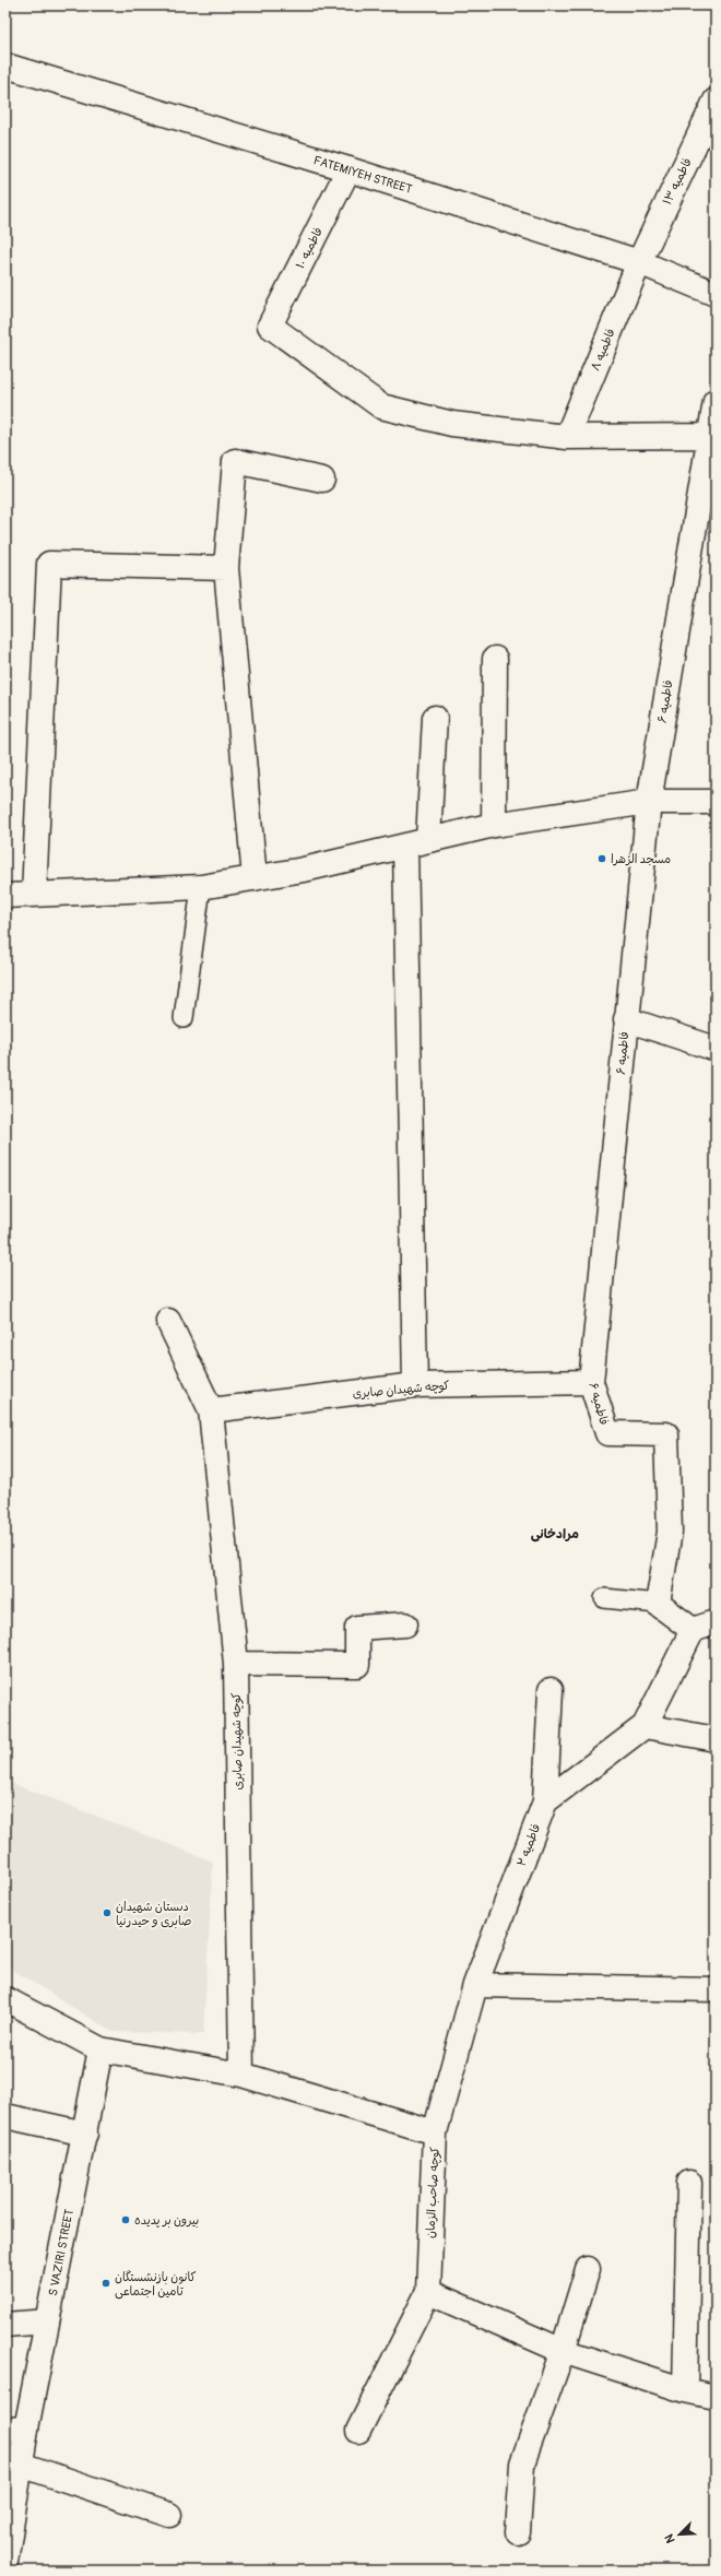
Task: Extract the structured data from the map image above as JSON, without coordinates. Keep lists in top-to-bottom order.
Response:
{
  "streets": {
    "street": [
      "FATEMIYEH STREET",
      "فاطمیه ۱۳",
      "فاطمیه ۱۰",
      "فاطمیه ۸",
      "فاطمیه ۶",
      "کوچه شهیدان صابری",
      "فاطمیه ۲",
      "کوچه صاحب الزمان",
      "S VAZIRI STREET"
    ]
  },
  "crossings": [
    ["FATEMIYEH STREET", "فاطمیه ۱۳"],
    ["FATEMIYEH STREET", "فاطمیه ۱۰"],
    ["FATEMIYEH STREET", "فاطمیه ۸"],
    ["فاطمیه ۱۳", "فاطمیه ۸"],
    ["فاطمیه ۱۰", "فاطمیه ۸"],
    ["فاطمیه ۶", "کوچه شهیدان صابری"],
    ["کوچه شهیدان صابری", "کوچه صاحب الزمان"],
    ["فاطمیه ۲", "کوچه صاحب الزمان"],
    ["کوچه صاحب الزمان", "S VAZIRI STREET"]
  ],
  "districts": ["مرادخانی"],
  "places": [
    "مسجد الزهرا",
    "دبستان شهیدان صابری و حیدرنیا",
    "بیرون بر پدیده",
    "کانون بازنشستگان تامین اجتماعی"
  ],
  "north": "bottom left"
}
